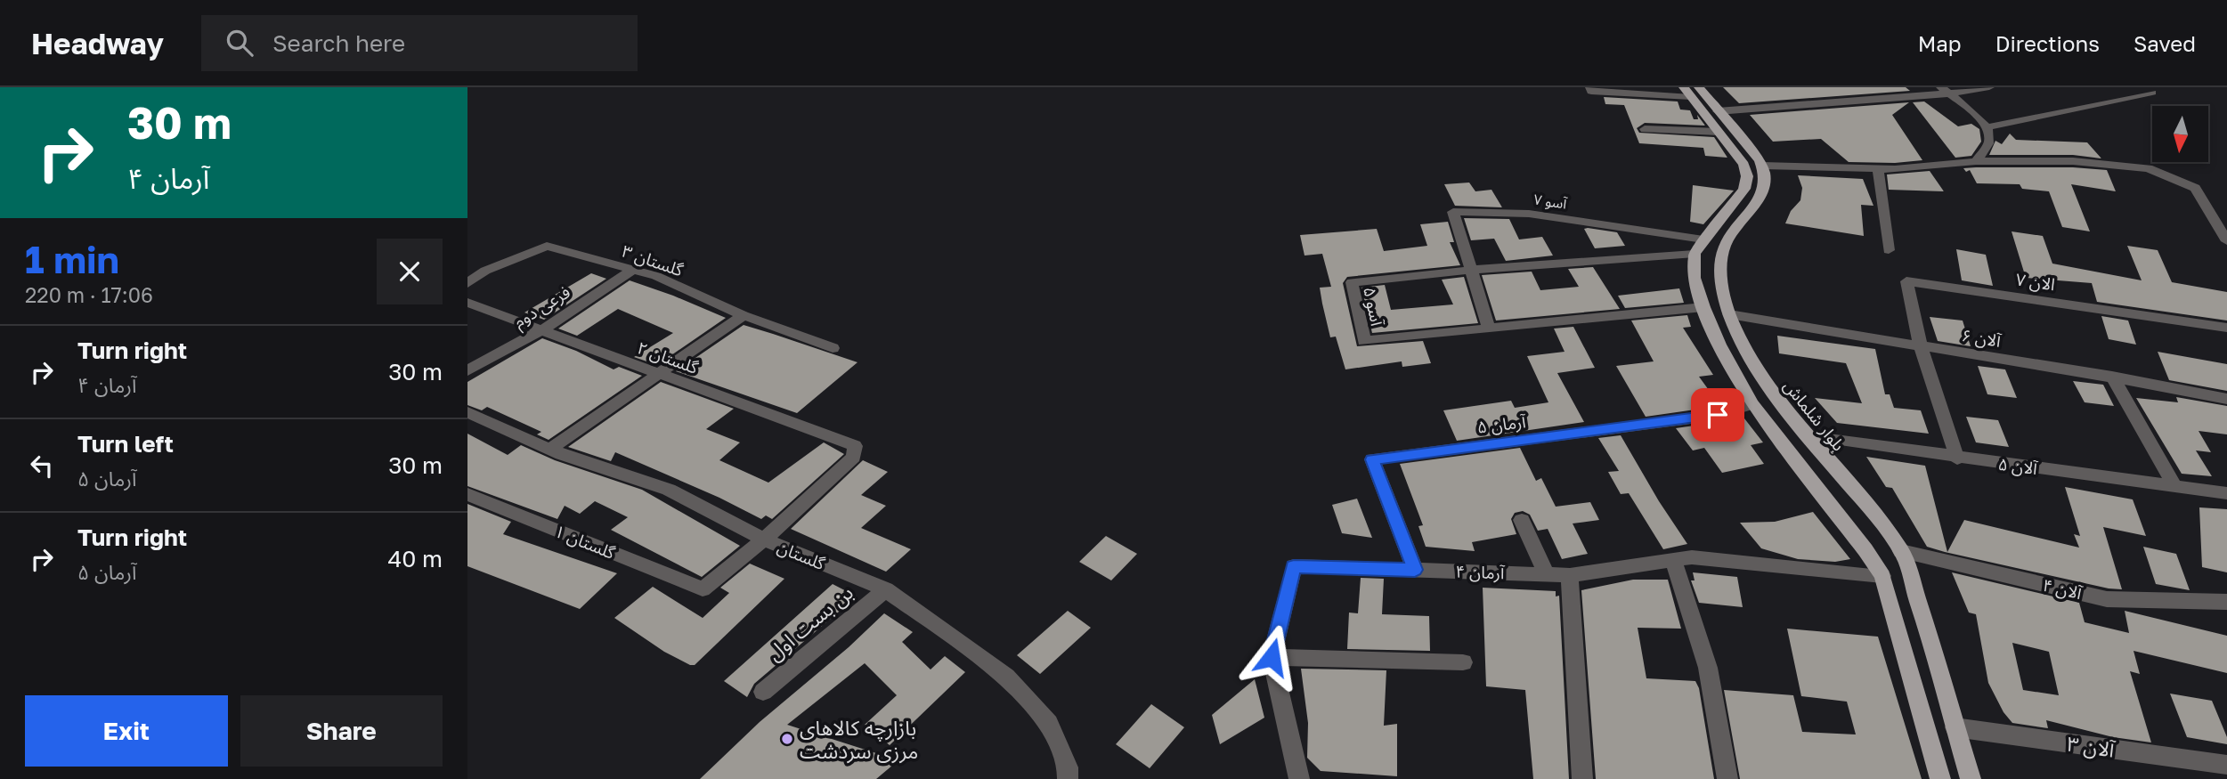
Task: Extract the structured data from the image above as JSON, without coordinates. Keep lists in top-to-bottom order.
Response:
{
  "streets": {
    "main road": ["بلوار شلماش"],
    "street": [
      "آسو ۷",
      "گلستان ۳",
      "الان ۷",
      "فرعی دوم",
      "آسو ۵",
      "آلان ۶",
      "گلستان ۲",
      "آرمان ۵",
      "آلان ۵",
      "گلستان ۱",
      "گلستان",
      "آرمان ۴",
      "آلان ۴",
      "بن بست اول",
      "آلان ۳"
    ]
  },
  "crossings": [
    ["آسو ۷", "آسو ۵"],
    ["گلستان ۳", "فرعی دوم"],
    ["الان ۷", "آلان ۶"],
    ["فرعی دوم", "گلستان ۲"],
    ["آلان ۶", "بلوار شلماش"],
    ["گلستان ۲", "گلستان ۱"],
    ["گلستان ۲", "گلستان"],
    ["بلوار شلماش", "آلان ۵"],
    ["بلوار شلماش", "آلان ۴"],
    ["بلوار شلماش", "آلان ۳"],
    ["آرمان ۵", "آرمان ۴"],
    ["گلستان ۱", "گلستان"],
    ["گلستان", "بن بست اول"]
  ],
  "places": ["بازارچه کالاهای مرزی سردشت"],
  "north": "bottom",
  "page": {
    "header": "Headway",
    "search": "Search here",
    "nav": ["Map", "Directions", "Saved"],
    "turn": ["30 m", "آرمان ۴"],
    "heading": ["1 min", "220 m · 17:06"],
    "list": [
      {
        "name": "Turn right",
        "note": "آرمان ۴",
        "value": "30 m"
      },
      {
        "name": "Turn left",
        "note": "آرمان ۵",
        "value": "30 m"
      },
      {
        "name": "Turn right",
        "note": "آرمان ۵",
        "value": "40 m"
      }
    ],
    "buttons": ["Exit", "Share"]
  }
}
